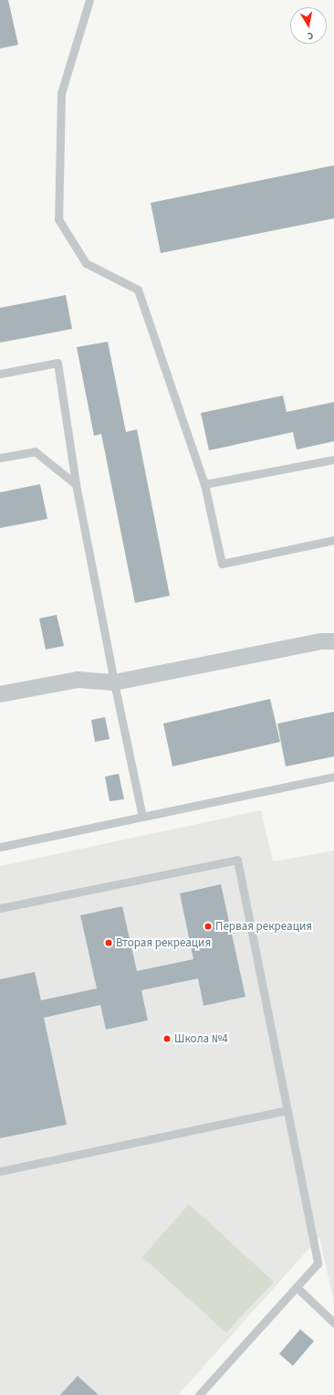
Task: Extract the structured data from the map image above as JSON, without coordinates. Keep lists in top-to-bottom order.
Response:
{
  "places": ["Первая рекреация", "Вторая рекреация", "Школа №4"],
  "north": "bottom"
}
